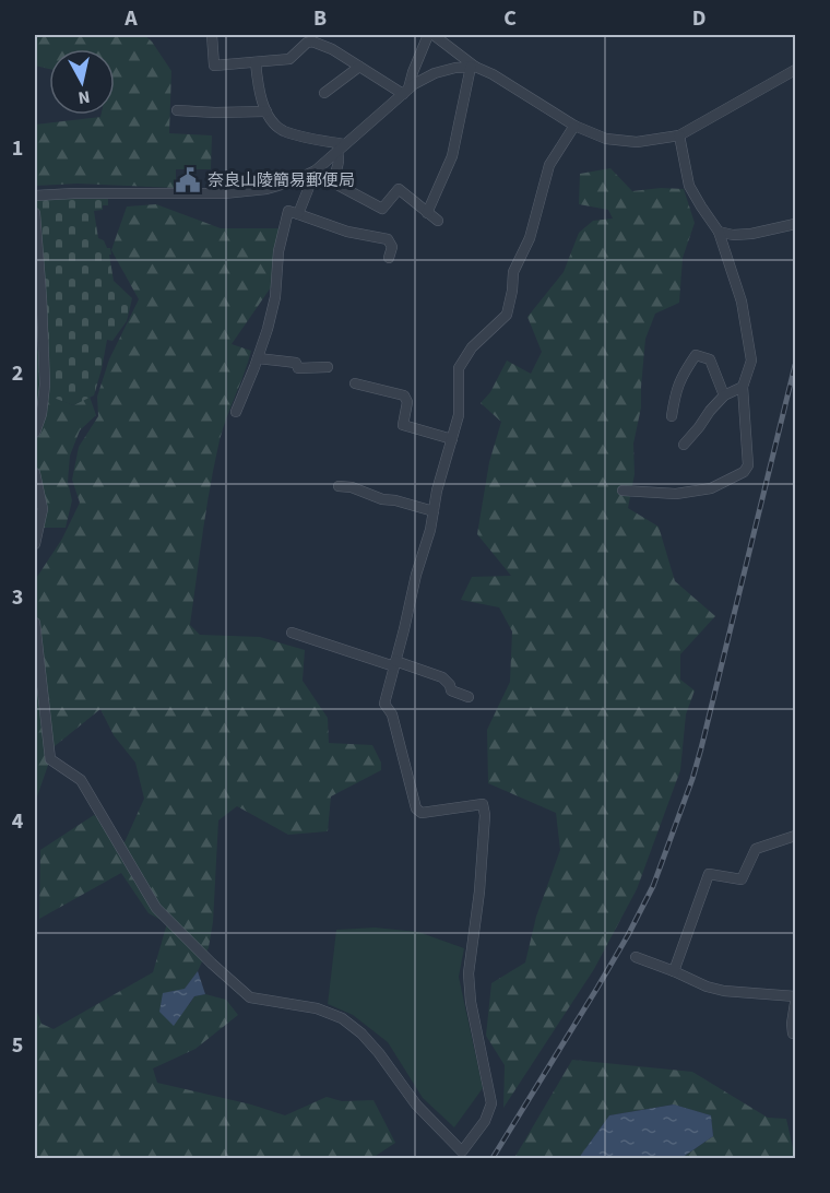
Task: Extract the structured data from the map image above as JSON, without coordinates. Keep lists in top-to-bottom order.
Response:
{
  "places": {
    "public building": ["奈良山陵簡易郵便局"]
  },
  "north": "bottom",
  "grid": {
    "columns": [
      "A",
      "B",
      "C",
      "D"
    ],
    "rows": [
      "1",
      "2",
      "3",
      "4",
      "5"
    ]
  }
}
